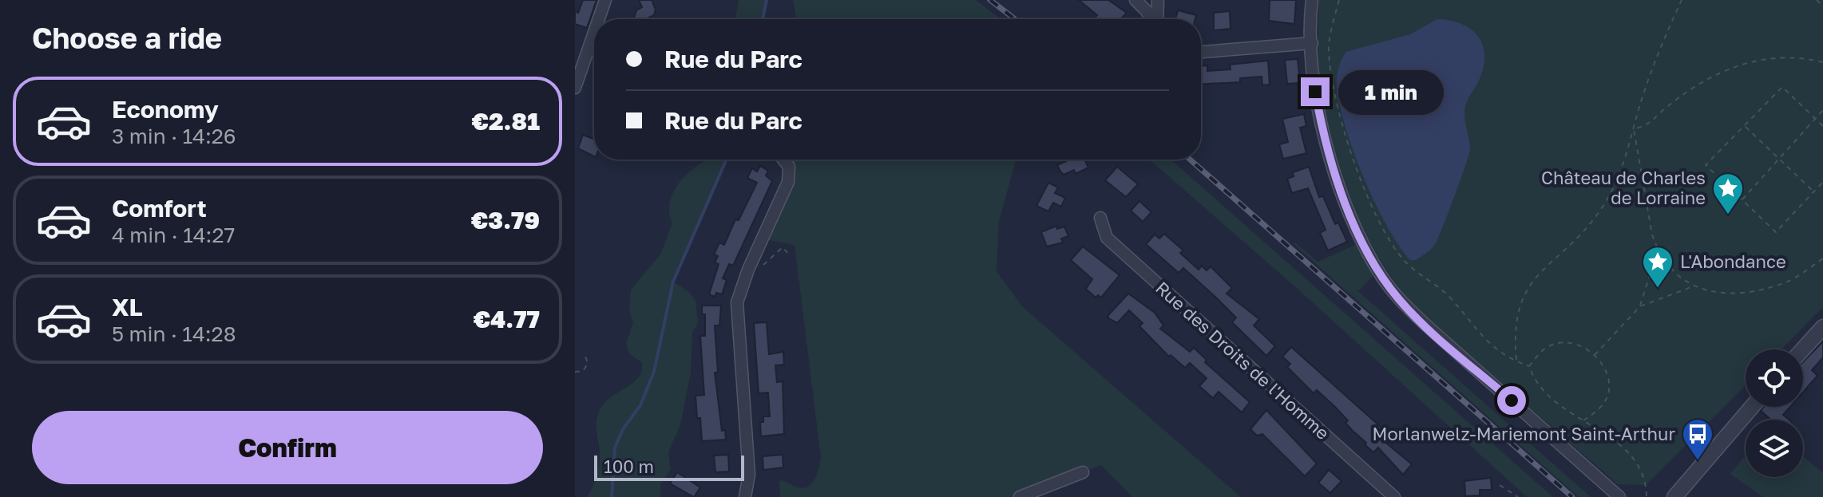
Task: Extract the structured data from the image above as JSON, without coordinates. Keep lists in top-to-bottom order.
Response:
{
  "streets": {
    "street": ["Rue des Droits de l'Homme"]
  },
  "places": {
    "place": ["Château de Charles de Lorraine", "L'Abondance"],
    "bus stop": ["Morlanwelz-Mariemont Saint-Arthur"]
  },
  "scale_bar": "100 m",
  "page": {
    "heading": "Choose a ride",
    "banner": ["Rue du Parc", "Rue du Parc"],
    "bubble": "1 min",
    "list": [
      {
        "name": "Economy",
        "note": "3 min · 14:26",
        "value": "€2.81"
      },
      {
        "name": "Comfort",
        "note": "4 min · 14:27",
        "value": "€3.79"
      },
      {
        "name": "XL",
        "note": "5 min · 14:28",
        "value": "€4.77"
      }
    ],
    "buttons": "Confirm",
    "scale": "100 m"
  }
}
